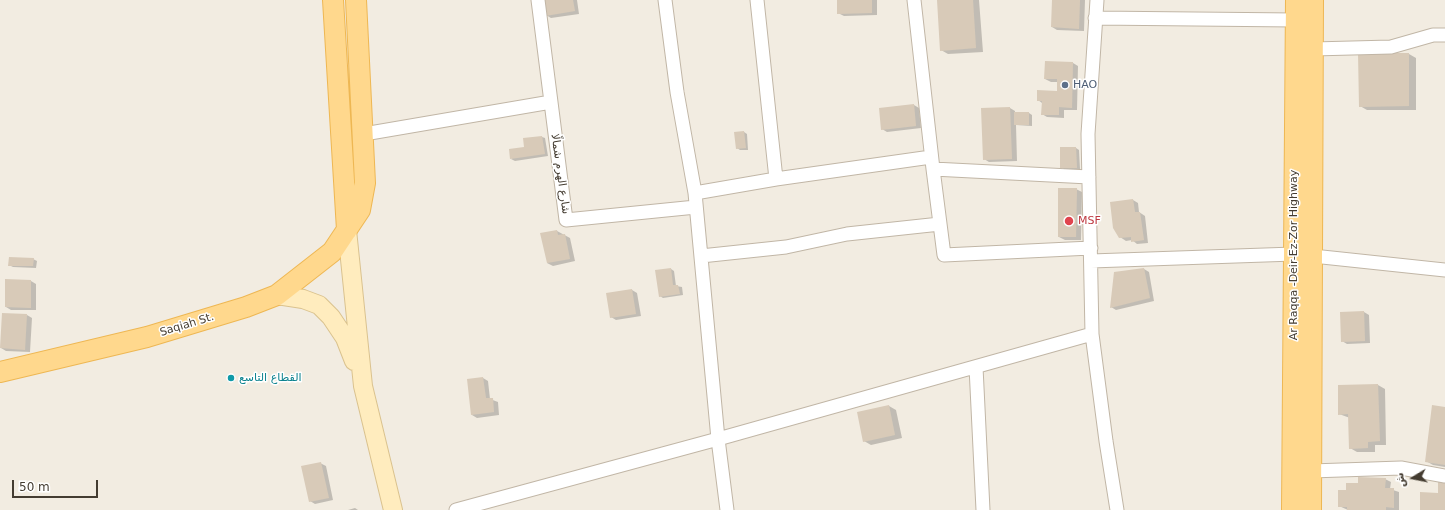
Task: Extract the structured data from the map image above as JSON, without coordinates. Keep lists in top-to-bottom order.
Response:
{
  "streets": {
    "main road": ["Ar Raqqa -Deir-Ez-Zor Highway", "Saqiah St."],
    "street": ["شارع الهرم شمالًا"]
  },
  "places": ["HAO", "MSF", "القطاع التاسع"],
  "scale_bar": "50 m",
  "north": "left"
}
